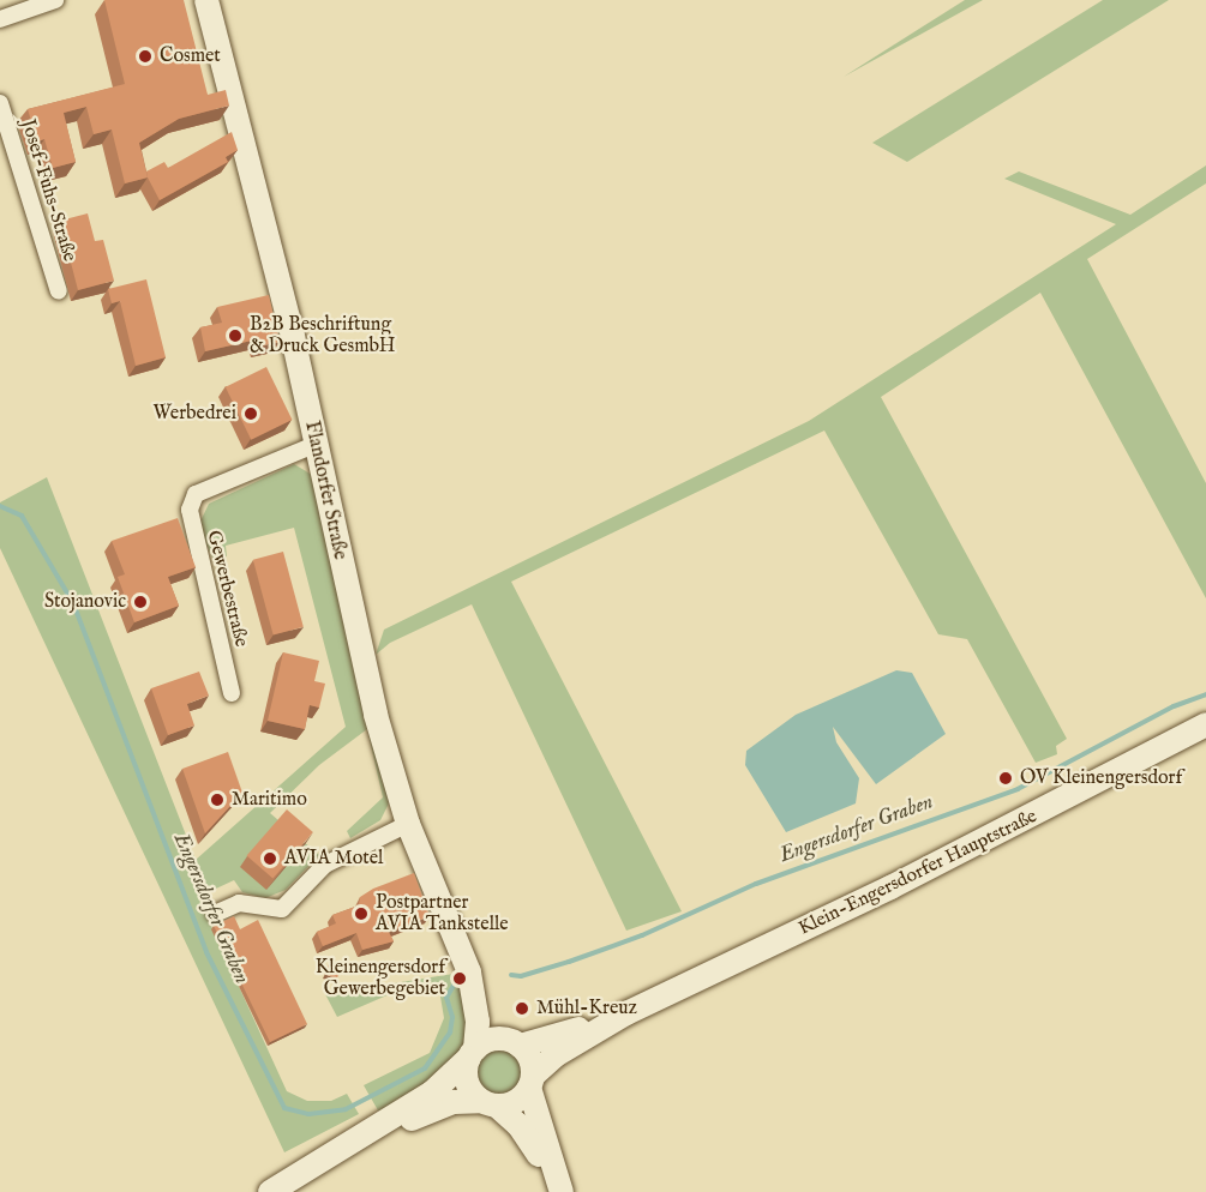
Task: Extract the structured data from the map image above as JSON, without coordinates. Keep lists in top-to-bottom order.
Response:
{
  "streets": {
    "main road": ["Flandorfer Straße", "Klein-Engersdorfer Hauptstraße"],
    "street": ["Josef-Fuhs-Straße", "Gewerbestraße"]
  },
  "crossings": [
    ["Flandorfer Straße", "Gewerbestraße"]
  ],
  "water": ["Engersdorfer Graben"],
  "places": [
    "Cosmet",
    "B2B Beschriftung & Druck GesmbH",
    "Werbedrei",
    "Stojanovic",
    "OV Kleinengersdorf",
    "Maritimo",
    "AVIA Motel",
    "Postpartner AVIA Tankstelle",
    "Kleinengersdorf Gewerbegebiet",
    "Mühl-Kreuz"
  ]
}
